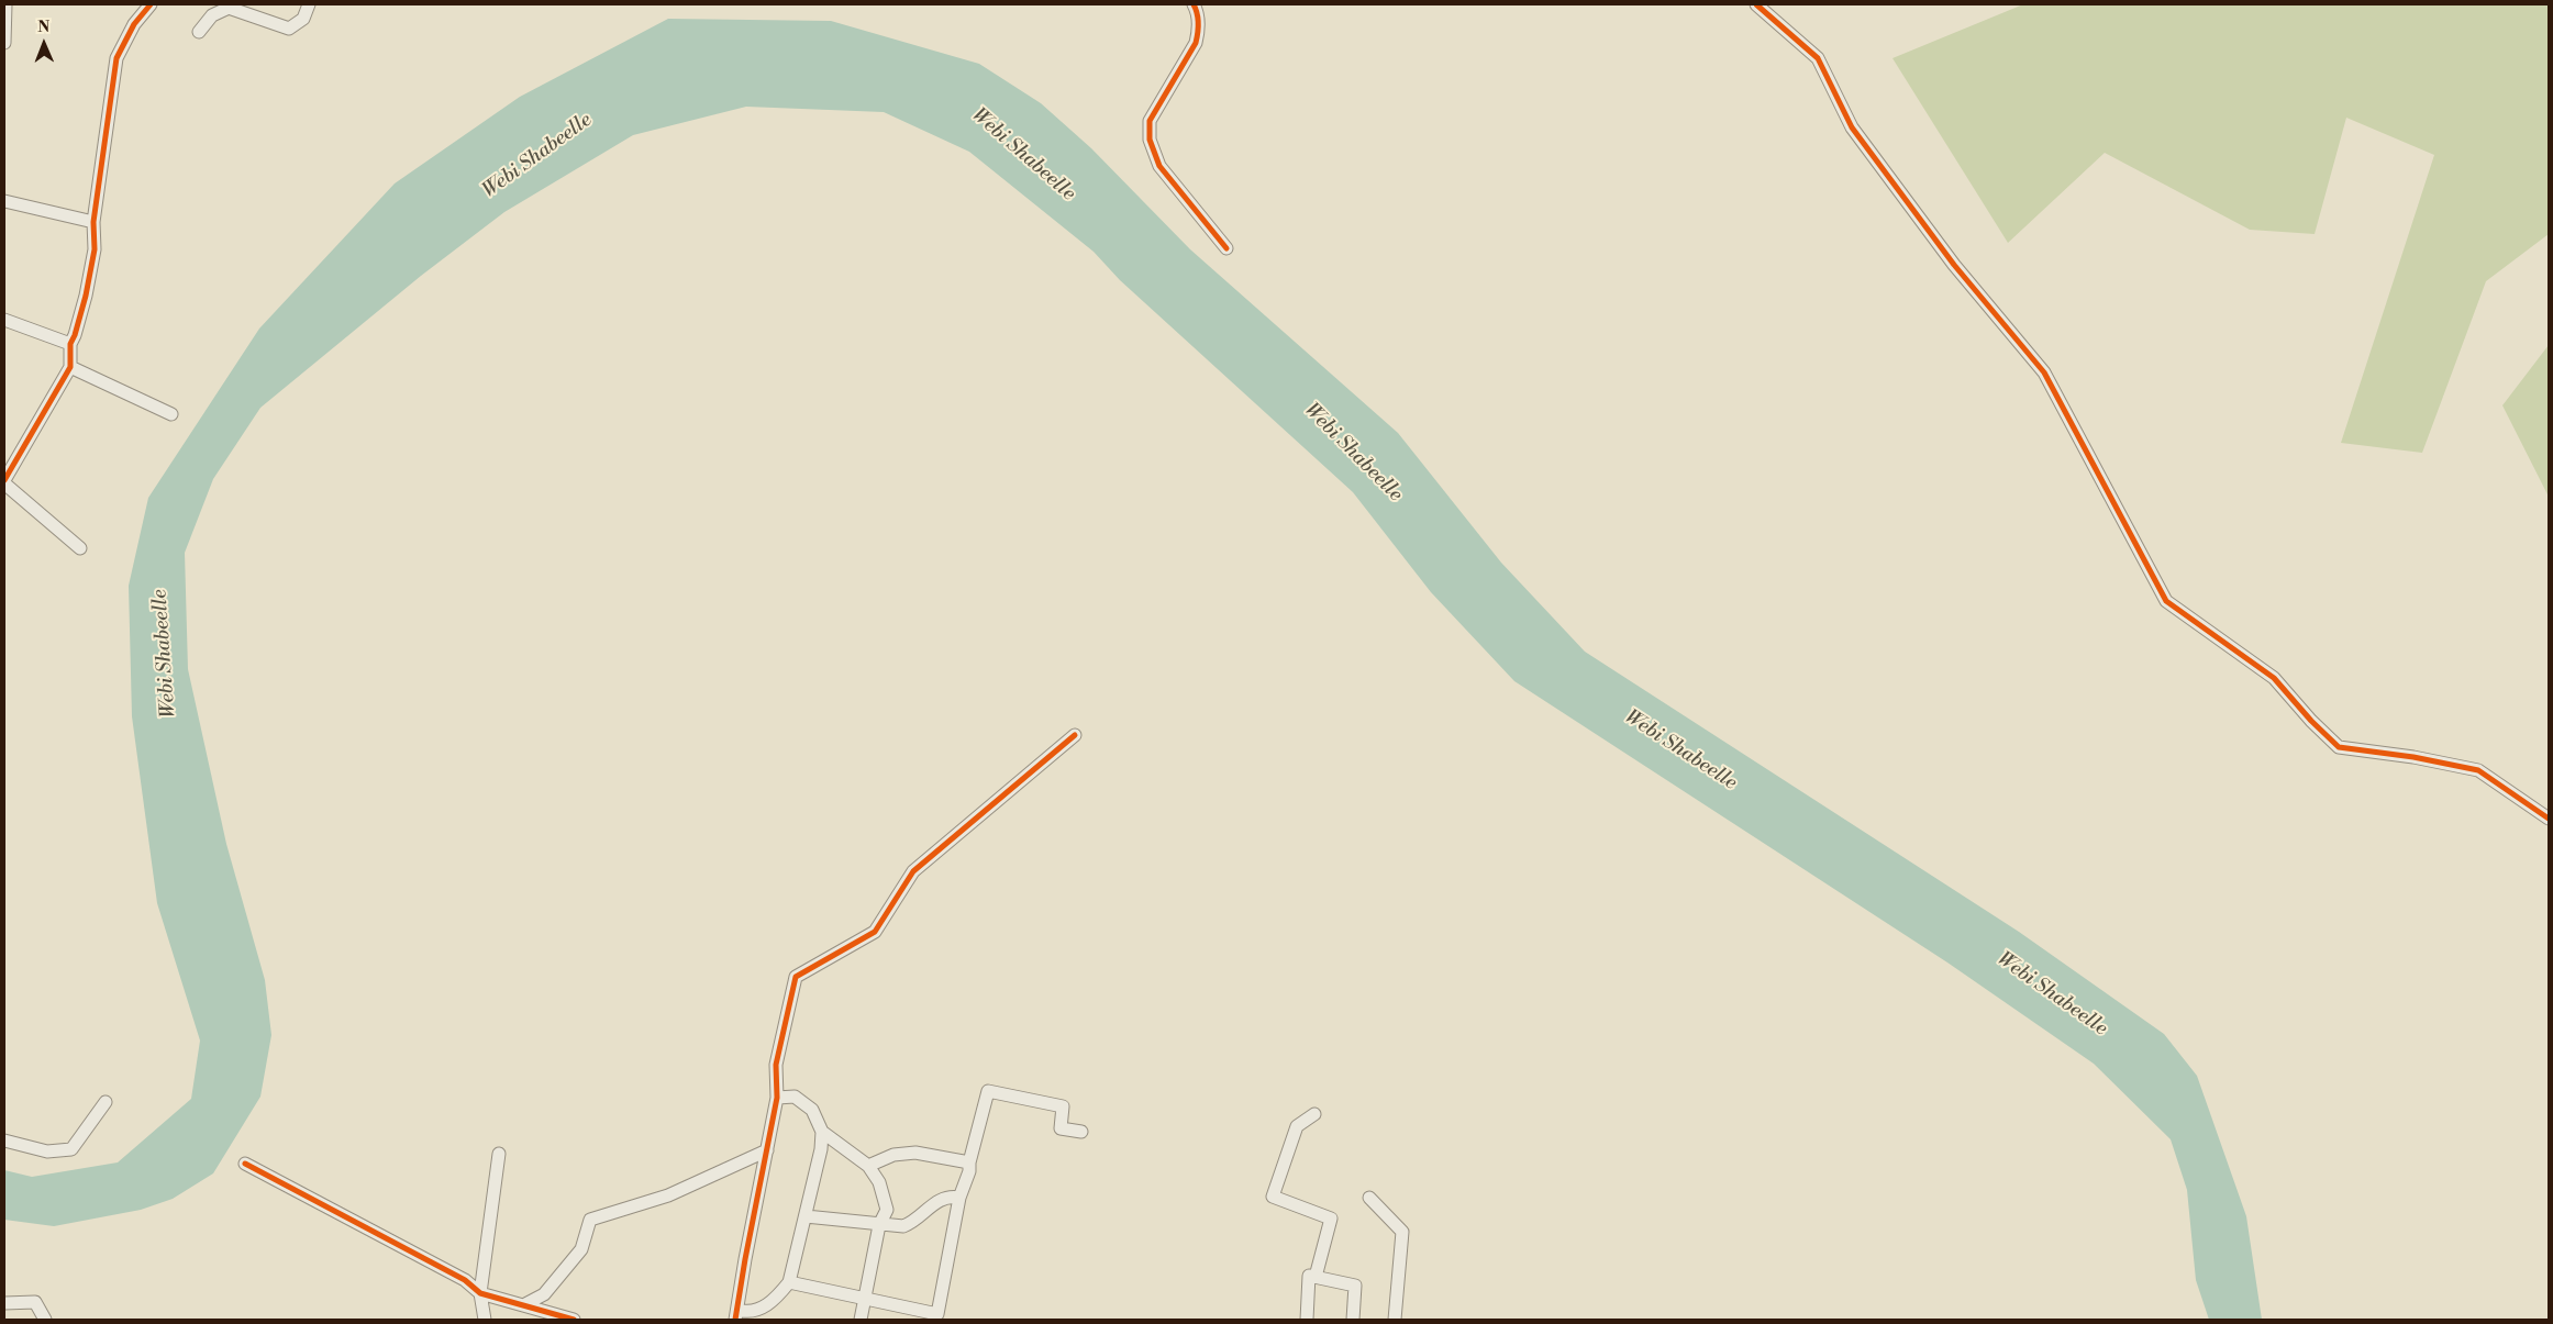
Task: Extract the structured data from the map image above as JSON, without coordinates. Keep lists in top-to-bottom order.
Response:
{
  "water": ["Webi Shabeelle"],
  "north": "top"
}
